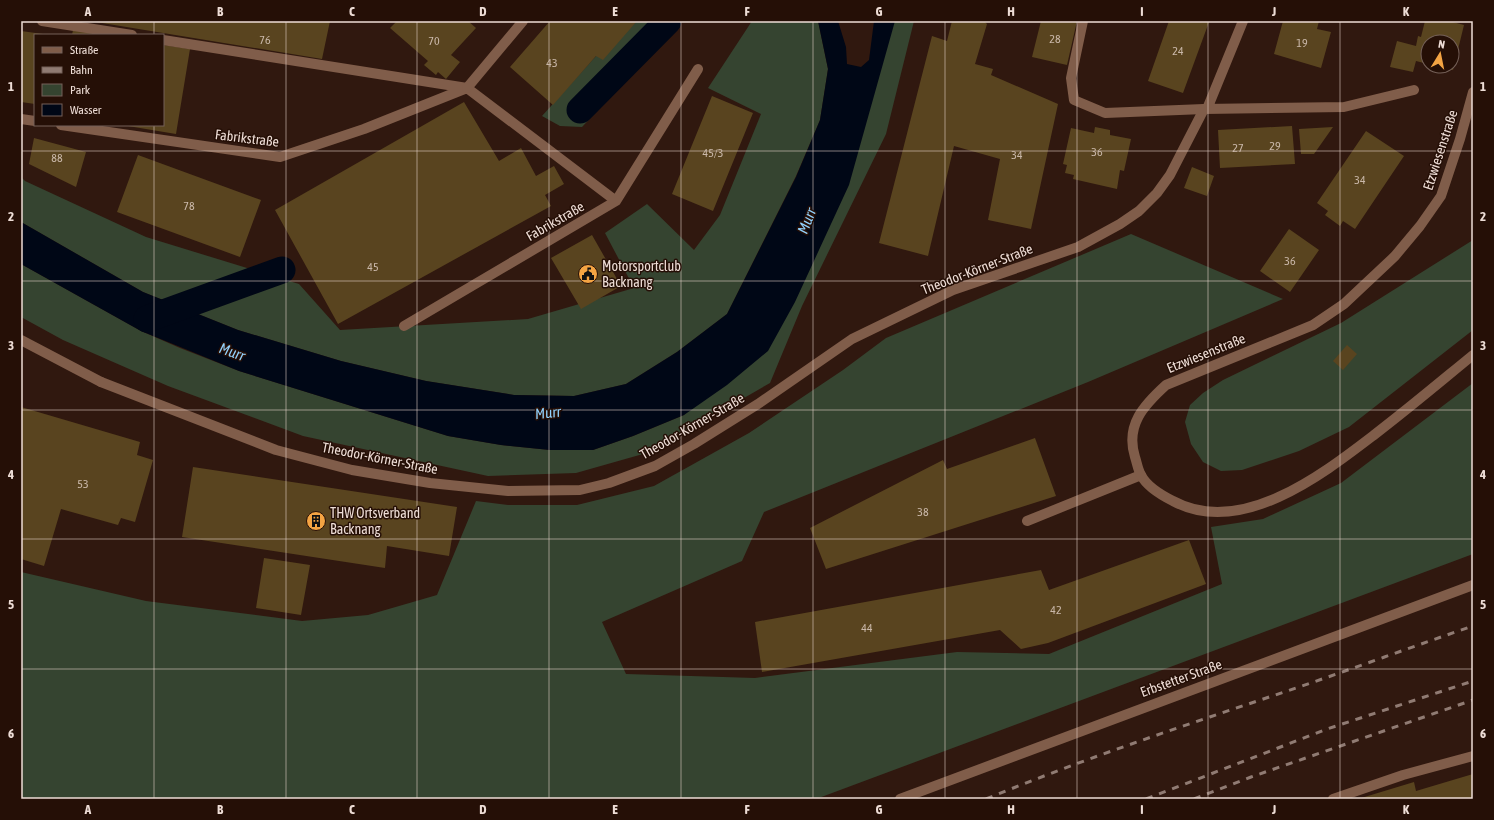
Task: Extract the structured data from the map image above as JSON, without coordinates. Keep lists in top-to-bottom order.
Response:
{
  "streets": {
    "street": [
      "Fabrikstraße",
      "Etzwiesenstraße",
      "Theodor-Körner-Straße",
      "Erbstetter Straße"
    ]
  },
  "water": ["Murr"],
  "places": {
    "public building": ["Motorsportclub Backnang"],
    "building": ["THW Ortsverband Backnang"]
  },
  "house_numbers": [
    "28",
    "76",
    "70",
    "19",
    "24",
    "43",
    "29",
    "27",
    "36",
    "45/3",
    "34",
    "88",
    "34",
    "78",
    "36",
    "45",
    "53",
    "38",
    "42",
    "44"
  ],
  "legend": [
    "Straße",
    "Bahn",
    "Park",
    "Wasser"
  ],
  "north": "top",
  "grid": {
    "columns": [
      "A",
      "B",
      "C",
      "D",
      "E",
      "F",
      "G",
      "H",
      "I",
      "J",
      "K"
    ],
    "rows": [
      "1",
      "2",
      "3",
      "4",
      "5",
      "6"
    ]
  }
}
